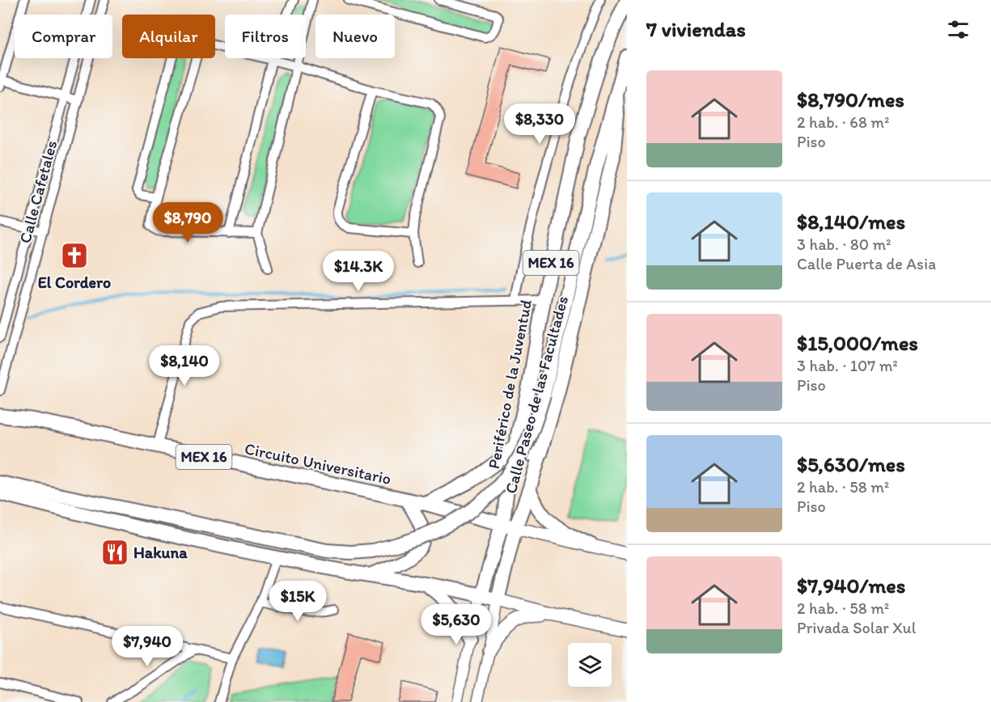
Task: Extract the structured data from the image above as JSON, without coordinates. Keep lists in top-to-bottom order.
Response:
{
  "streets": {
    "highway": [
      "MEX 16",
      "Periférico de la Juventud",
      "Calle Paseo de las Facultades",
      "Circuito Universitario"
    ],
    "street": ["Calle Cafetales"]
  },
  "crossings": [
    ["MEX 16", "Periférico de la Juventud"],
    ["MEX 16", "Calle Paseo de las Facultades"],
    ["MEX 16", "Circuito Universitario"],
    ["Periférico de la Juventud", "Circuito Universitario"],
    ["Calle Paseo de las Facultades", "Circuito Universitario"]
  ],
  "places": {
    "church": ["El Cordero"],
    "restaurant": ["Hakuna"]
  },
  "page": {
    "heading": "7 viviendas",
    "chip": [
      "Comprar",
      "Alquilar",
      "Filtros",
      "Nuevo"
    ],
    "list": [
      {
        "name": "$8,790/mes",
        "note": "2 hab. · 68 m² · Piso"
      },
      {
        "name": "$8,140/mes",
        "note": "3 hab. · 80 m² · Calle Puerta de Asia"
      },
      {
        "name": "$15,000/mes",
        "note": "3 hab. · 107 m² · Piso"
      },
      {
        "name": "$5,630/mes",
        "note": "2 hab. · 58 m² · Piso"
      },
      {
        "name": "$7,940/mes",
        "note": "2 hab. · 58 m² · Privada Solar Xul"
      }
    ],
    "price": [
      "$8,330",
      "$8,790",
      "$14.3K",
      "$8,140",
      "$15K",
      "$5,630",
      "$7,940"
    ]
  }
}
